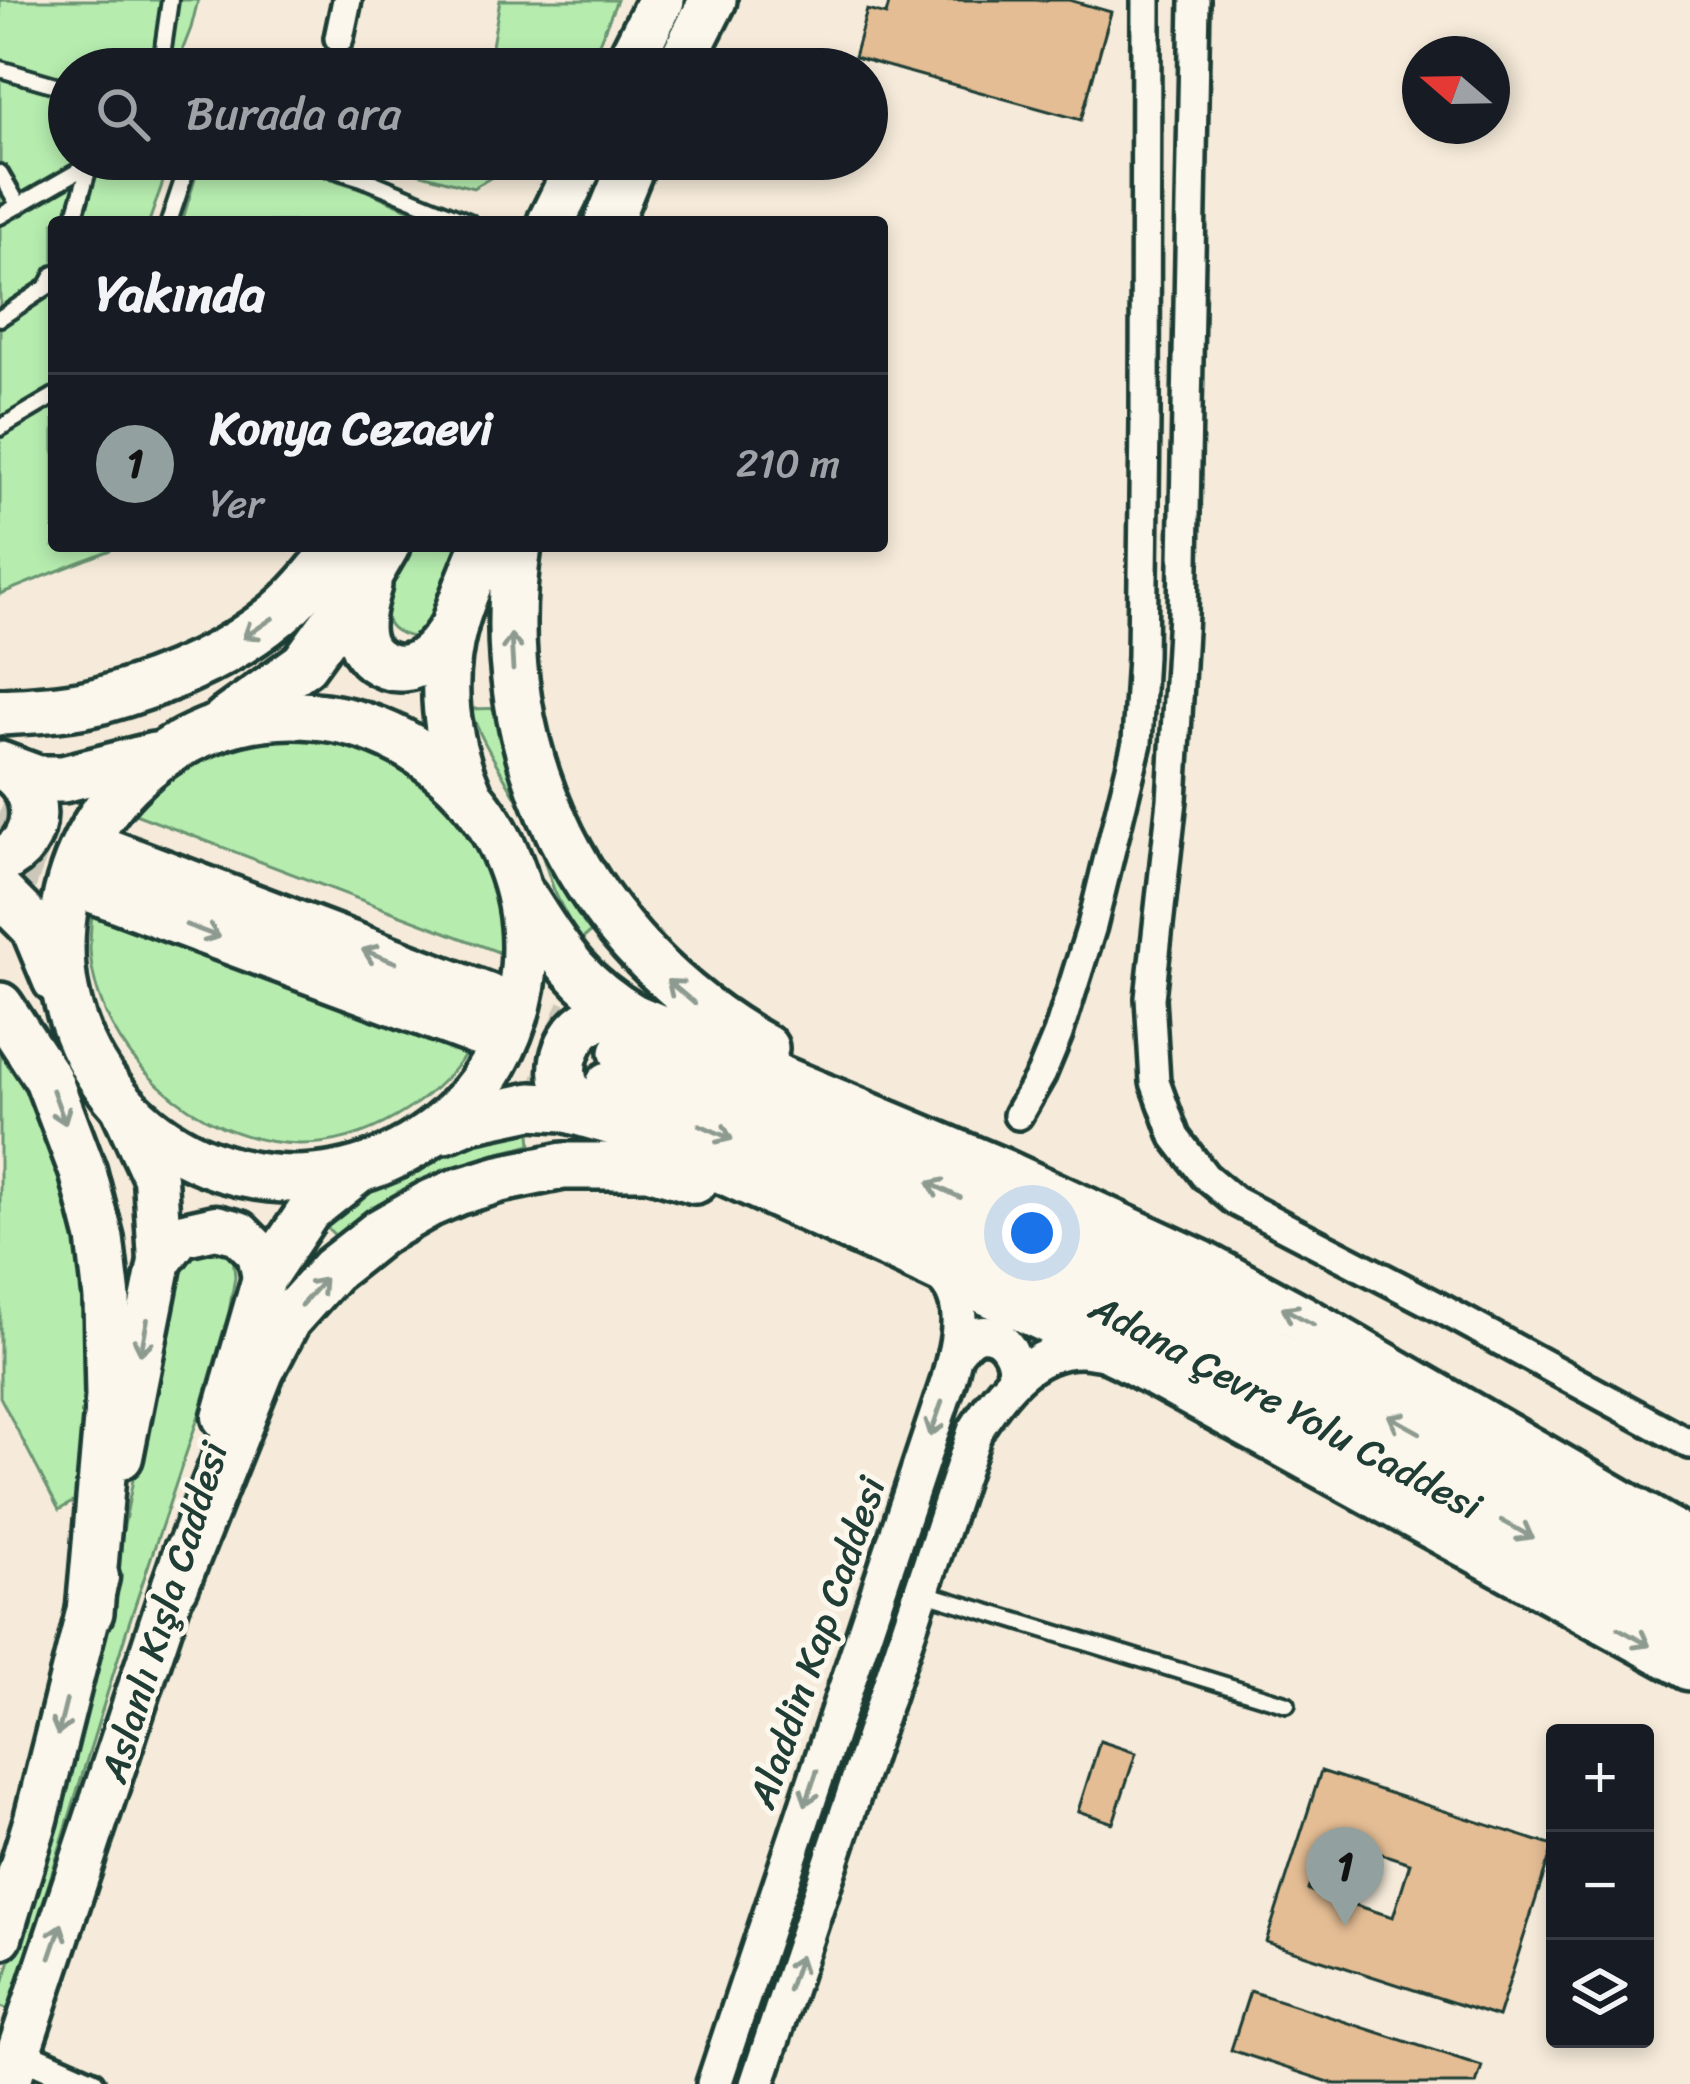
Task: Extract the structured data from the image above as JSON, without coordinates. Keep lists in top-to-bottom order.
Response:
{
  "streets": {
    "highway": ["Adana Çevre Yolu Caddesi"],
    "main road": ["Aslanlı Kışla Caddesi"],
    "street": ["Aladdin Kap Caddesi"]
  },
  "north": "left",
  "page": {
    "search": "Burada ara",
    "heading": "Yakında",
    "list": [
      {
        "mark": "1",
        "name": "Konya Cezaevi",
        "note": "Yer",
        "value": "210 m"
      }
    ],
    "map_buttons": ["+", "−"],
    "pins": "1"
  }
}
